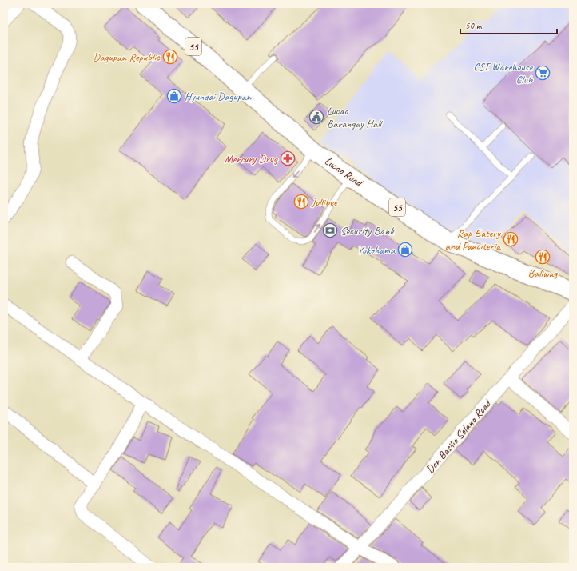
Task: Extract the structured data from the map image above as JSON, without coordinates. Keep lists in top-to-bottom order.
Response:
{
  "streets": {
    "highway": ["55", "Lucao Road"],
    "street": ["Don Basilio Solano Road"]
  },
  "places": {
    "restaurant": [
      "Dagupan Republic",
      "Jollibee",
      "Rap Eatery and Panciteria",
      "Baliwag"
    ],
    "supermarket": ["CSI Warehouse Club"],
    "shop": ["Hyundai Dagupan", "Yokohama"],
    "public building": ["Lucao Barangay Hall"],
    "pharmacy": ["Mercury Drug"],
    "bank": ["Security Bank"]
  },
  "scale_bar": "50 m"
}
